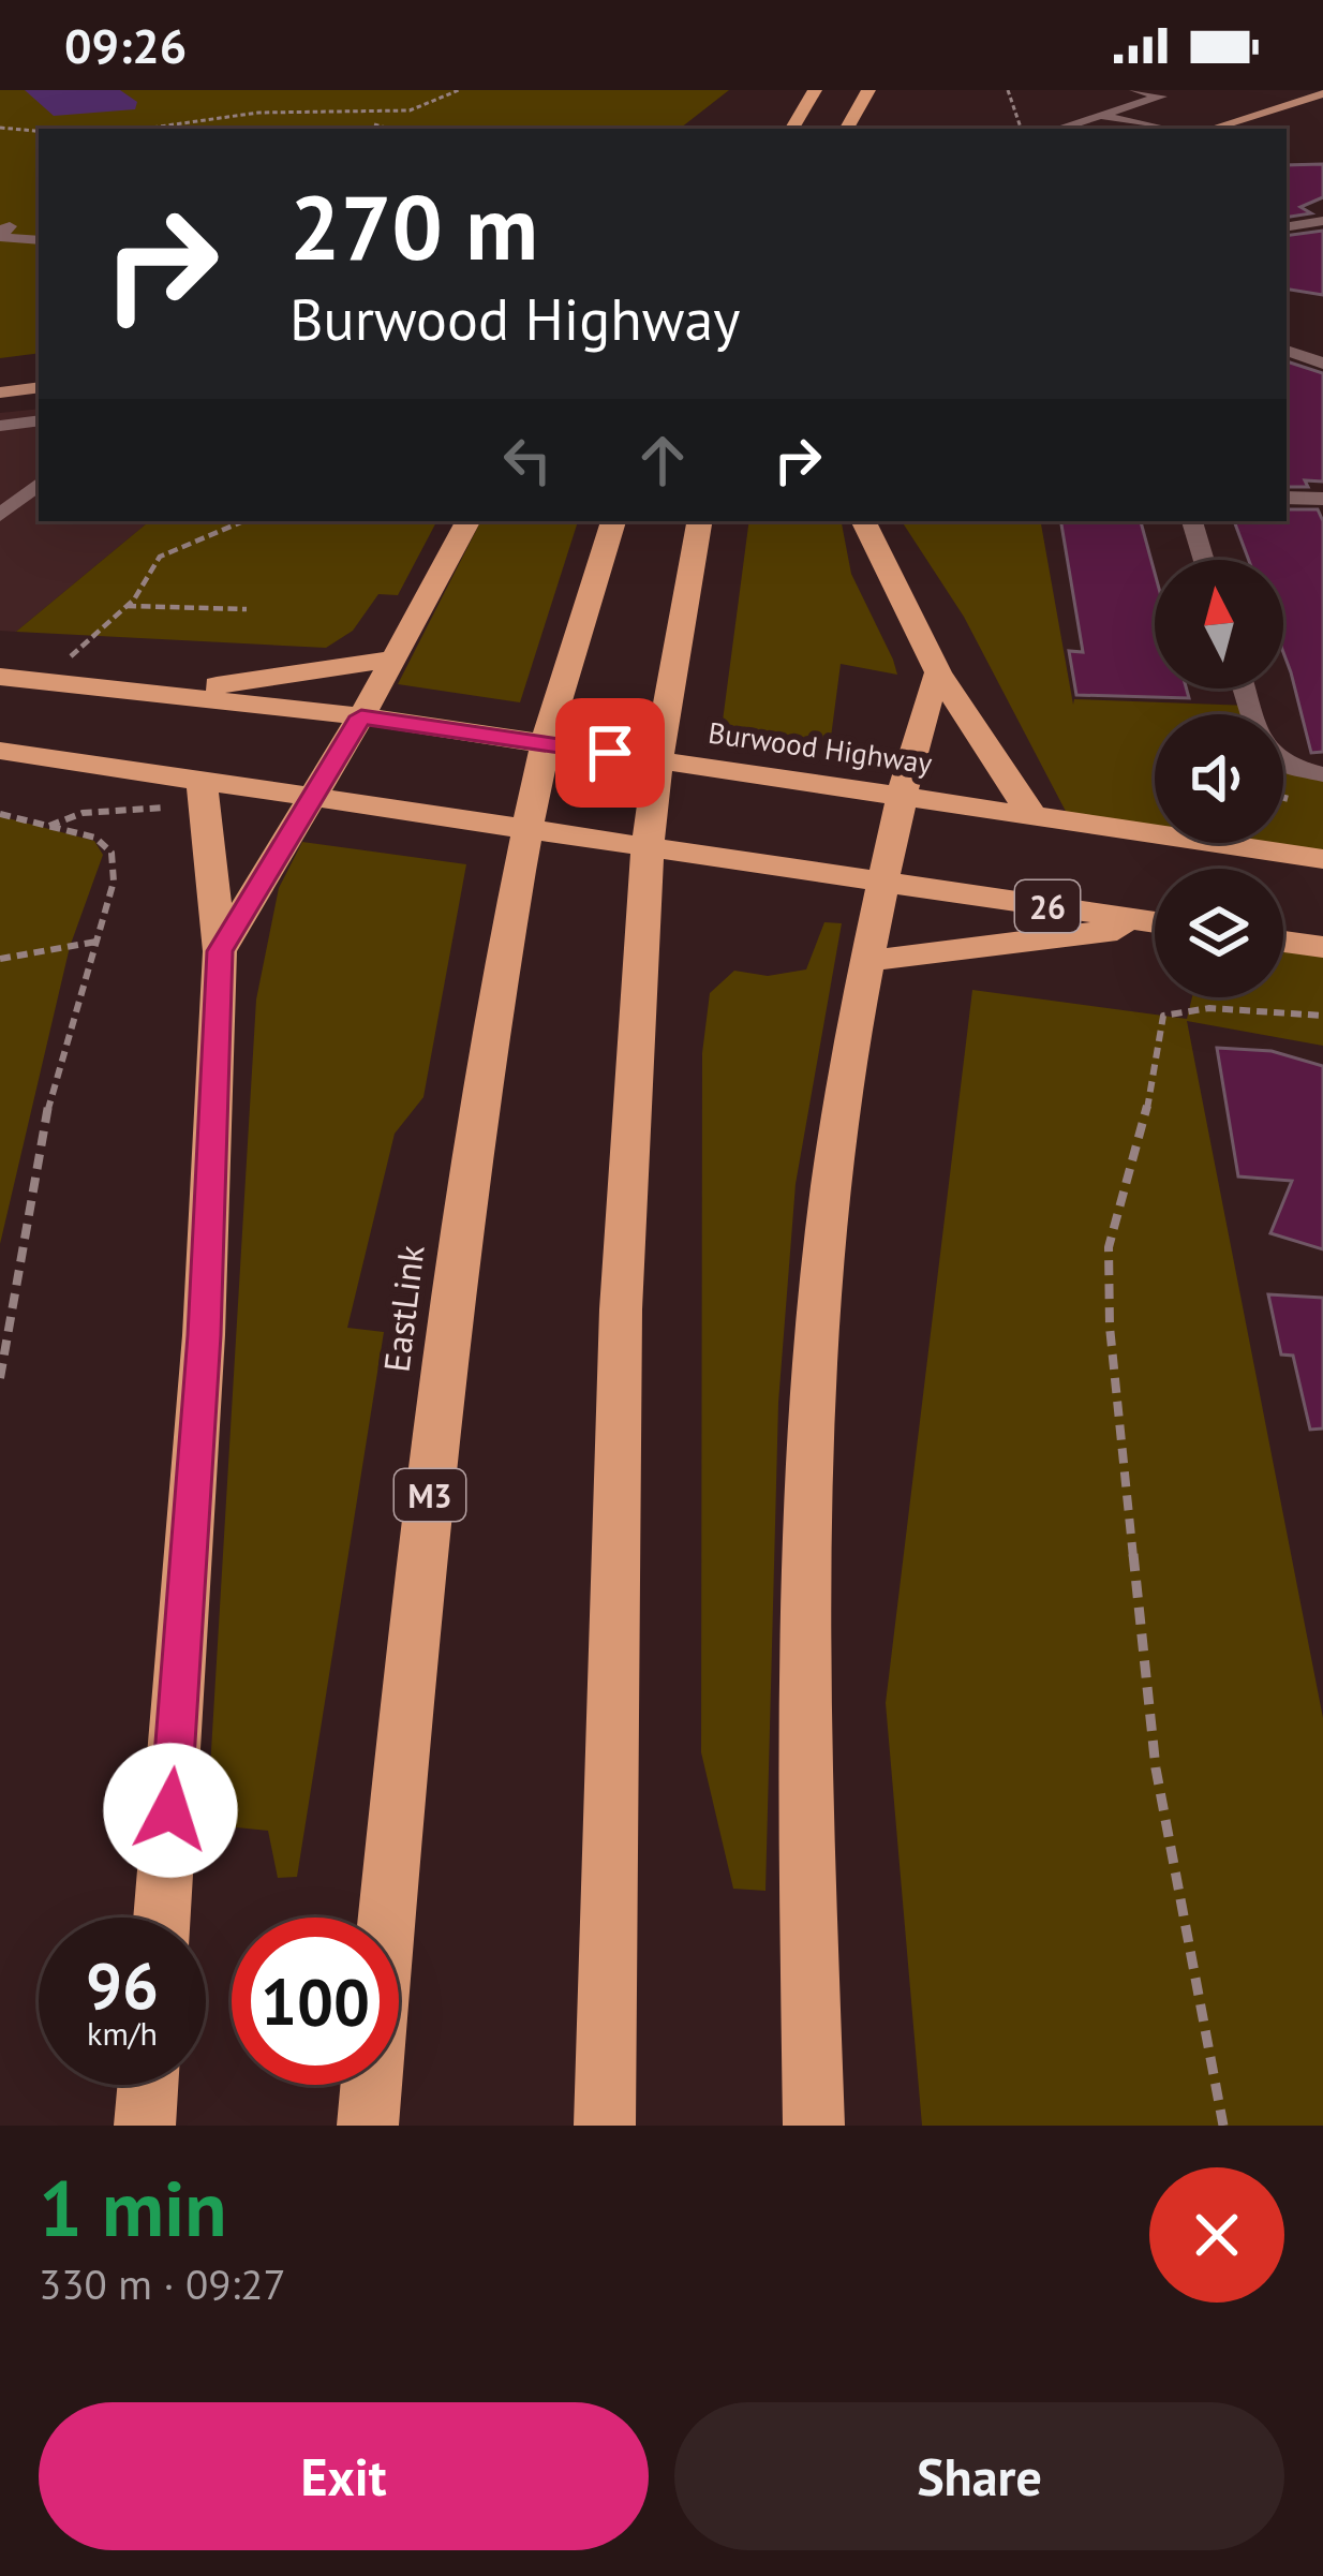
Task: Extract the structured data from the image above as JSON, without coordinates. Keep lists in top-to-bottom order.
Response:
{
  "streets": {
    "highway": [
      "Burwood Highway",
      "26",
      "EastLink",
      "M3"
    ]
  },
  "north": "top",
  "page": {
    "status": "09:26",
    "turn": ["270 m", "Burwood Highway"],
    "speed": "96 km/h",
    "limit": "100",
    "heading": ["1 min", "330 m · 09:27"],
    "buttons": ["Exit", "Share"]
  }
}
